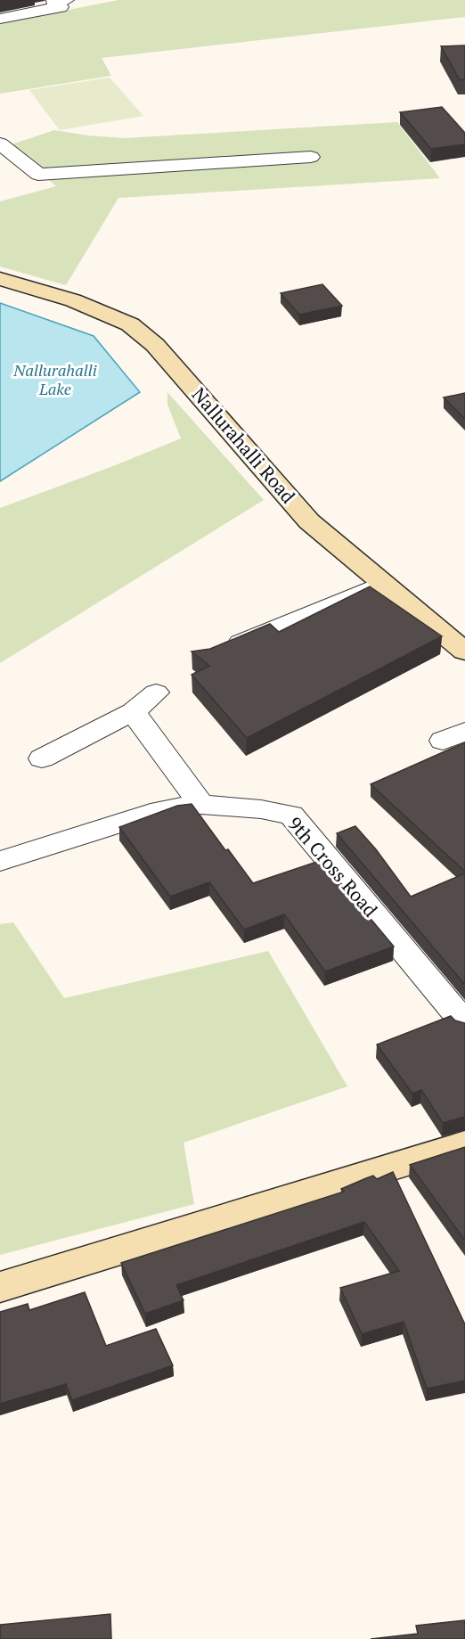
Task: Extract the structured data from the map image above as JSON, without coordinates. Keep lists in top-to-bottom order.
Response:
{
  "streets": {
    "street": ["Nallurahalli Road", "9th Cross Road"]
  },
  "water": ["Nallurahalli Lake"]
}
